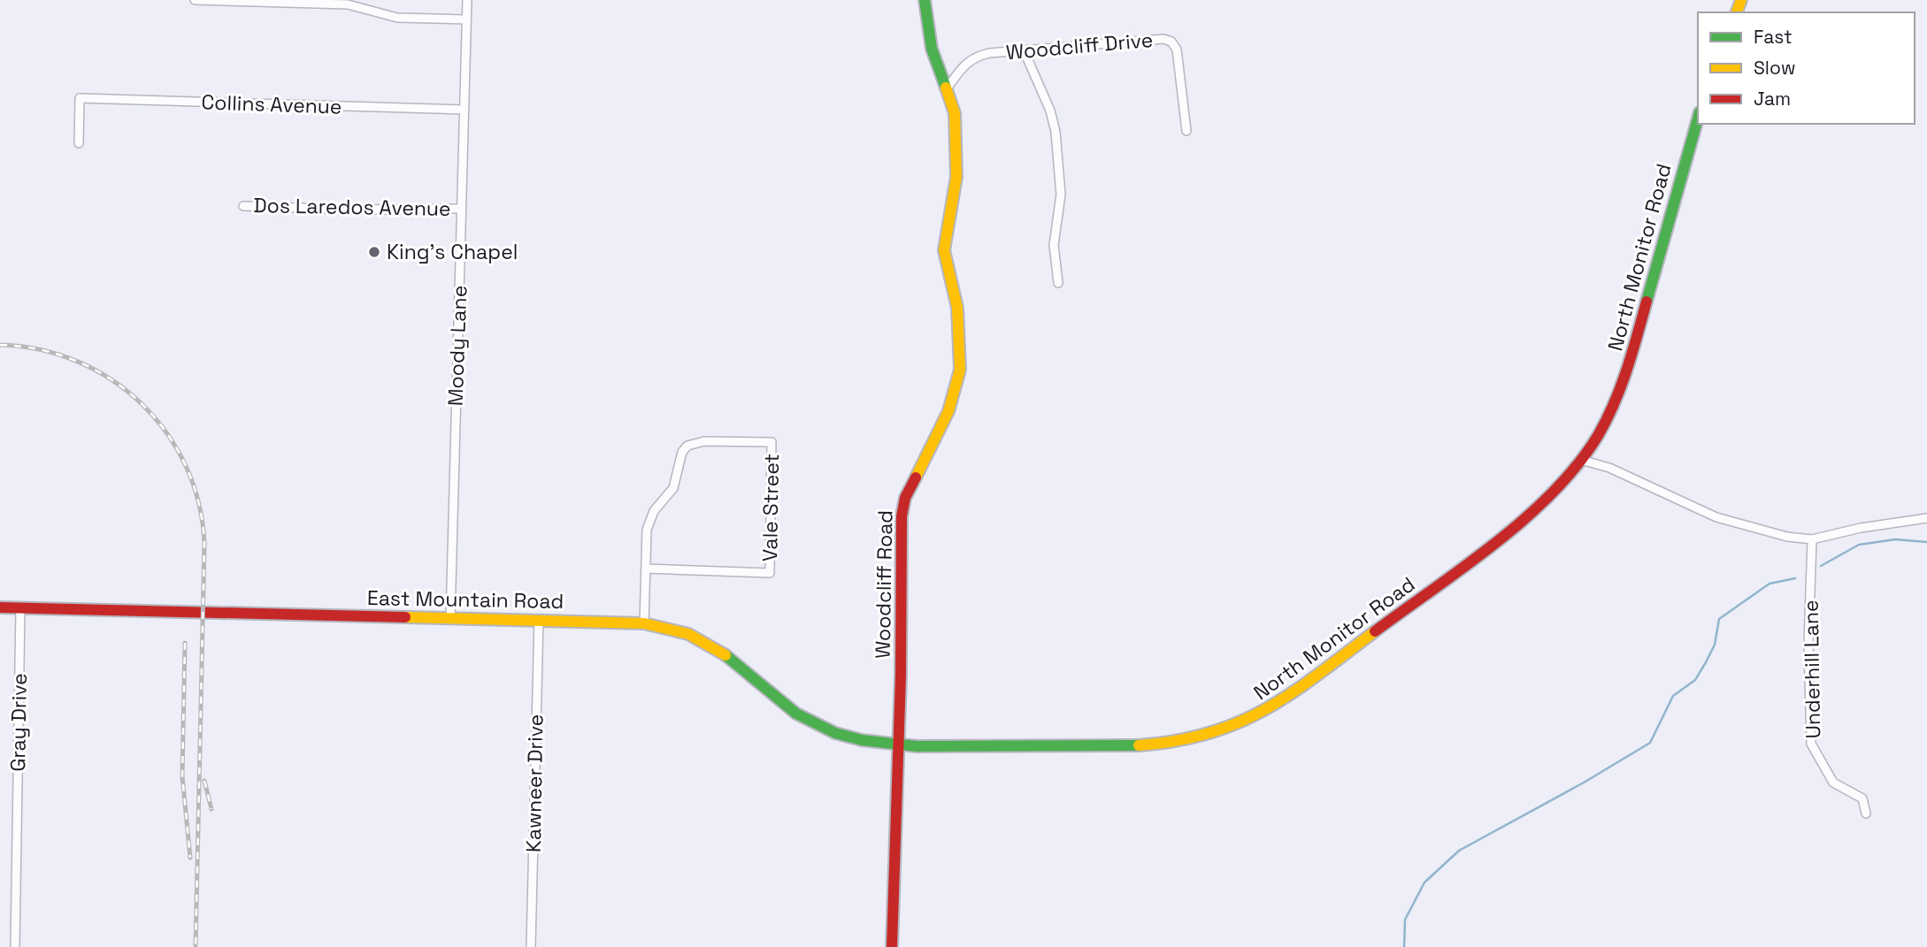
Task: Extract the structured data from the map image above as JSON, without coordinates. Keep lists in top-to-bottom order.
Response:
{
  "streets": {
    "street": [
      "Woodcliff Drive",
      "Collins Avenue",
      "Dos Laredos Avenue",
      "North Monitor Road",
      "Moody Lane",
      "Vale Street",
      "Woodcliff Road",
      "East Mountain Road",
      "Underhill Lane",
      "Gray Drive",
      "Kawneer Drive"
    ]
  },
  "crossings": [
    ["Woodcliff Drive", "Woodcliff Road"],
    ["Collins Avenue", "Moody Lane"],
    ["Dos Laredos Avenue", "Moody Lane"],
    ["North Monitor Road", "Woodcliff Road"],
    ["North Monitor Road", "East Mountain Road"],
    ["Moody Lane", "East Mountain Road"],
    ["Woodcliff Road", "East Mountain Road"],
    ["East Mountain Road", "Gray Drive"],
    ["East Mountain Road", "Kawneer Drive"]
  ],
  "places": ["King's Chapel"],
  "legend": ["Fast", "Slow", "Jam"]
}
